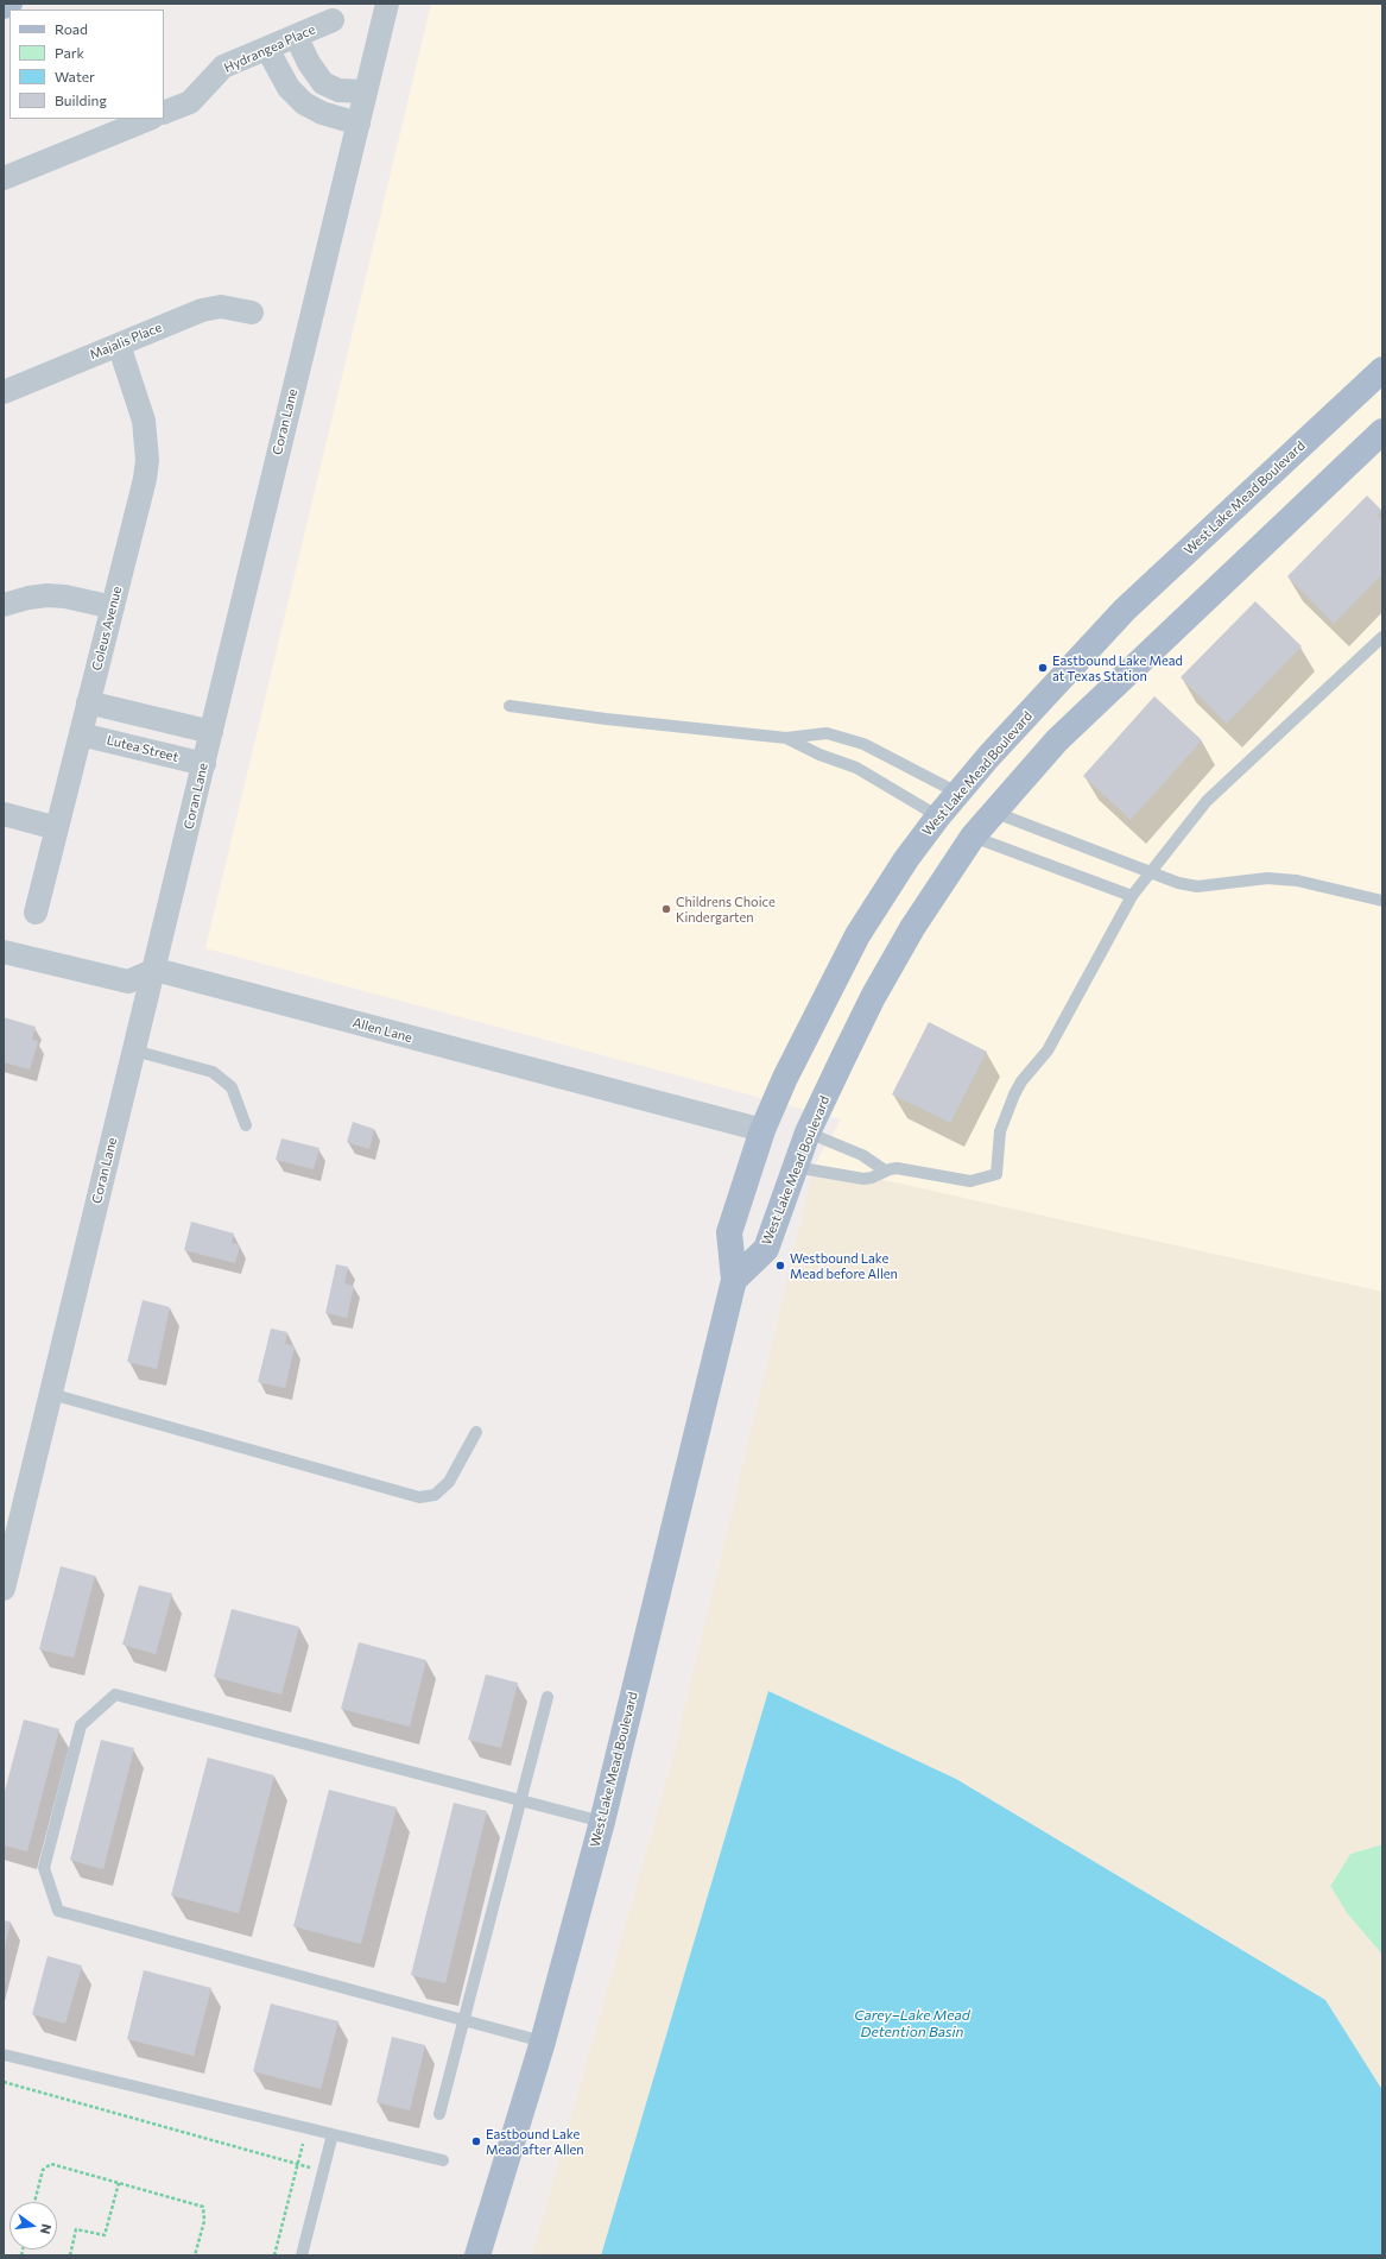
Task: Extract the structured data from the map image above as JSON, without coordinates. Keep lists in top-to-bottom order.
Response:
{
  "streets": {
    "main road": ["West Lake Mead Boulevard"],
    "street": [
      "Hydrangea Place",
      "Majalis Place",
      "Coran Lane",
      "Coleus Avenue",
      "Lutea Street",
      "Allen Lane"
    ]
  },
  "crossings": [
    ["Majalis Place", "Coleus Avenue"],
    ["Coran Lane", "Lutea Street"],
    ["Coran Lane", "Allen Lane"],
    ["West Lake Mead Boulevard", "Allen Lane"],
    ["Coleus Avenue", "Lutea Street"]
  ],
  "water": ["Carey–Lake Mead Detention Basin"],
  "places": [
    "Eastbound Lake Mead at Texas Station",
    "Childrens Choice Kindergarten",
    "Westbound Lake Mead before Allen",
    "Eastbound Lake Mead after Allen"
  ],
  "legend": [
    "Road",
    "Park",
    "Water",
    "Building"
  ],
  "north": "right"
}
